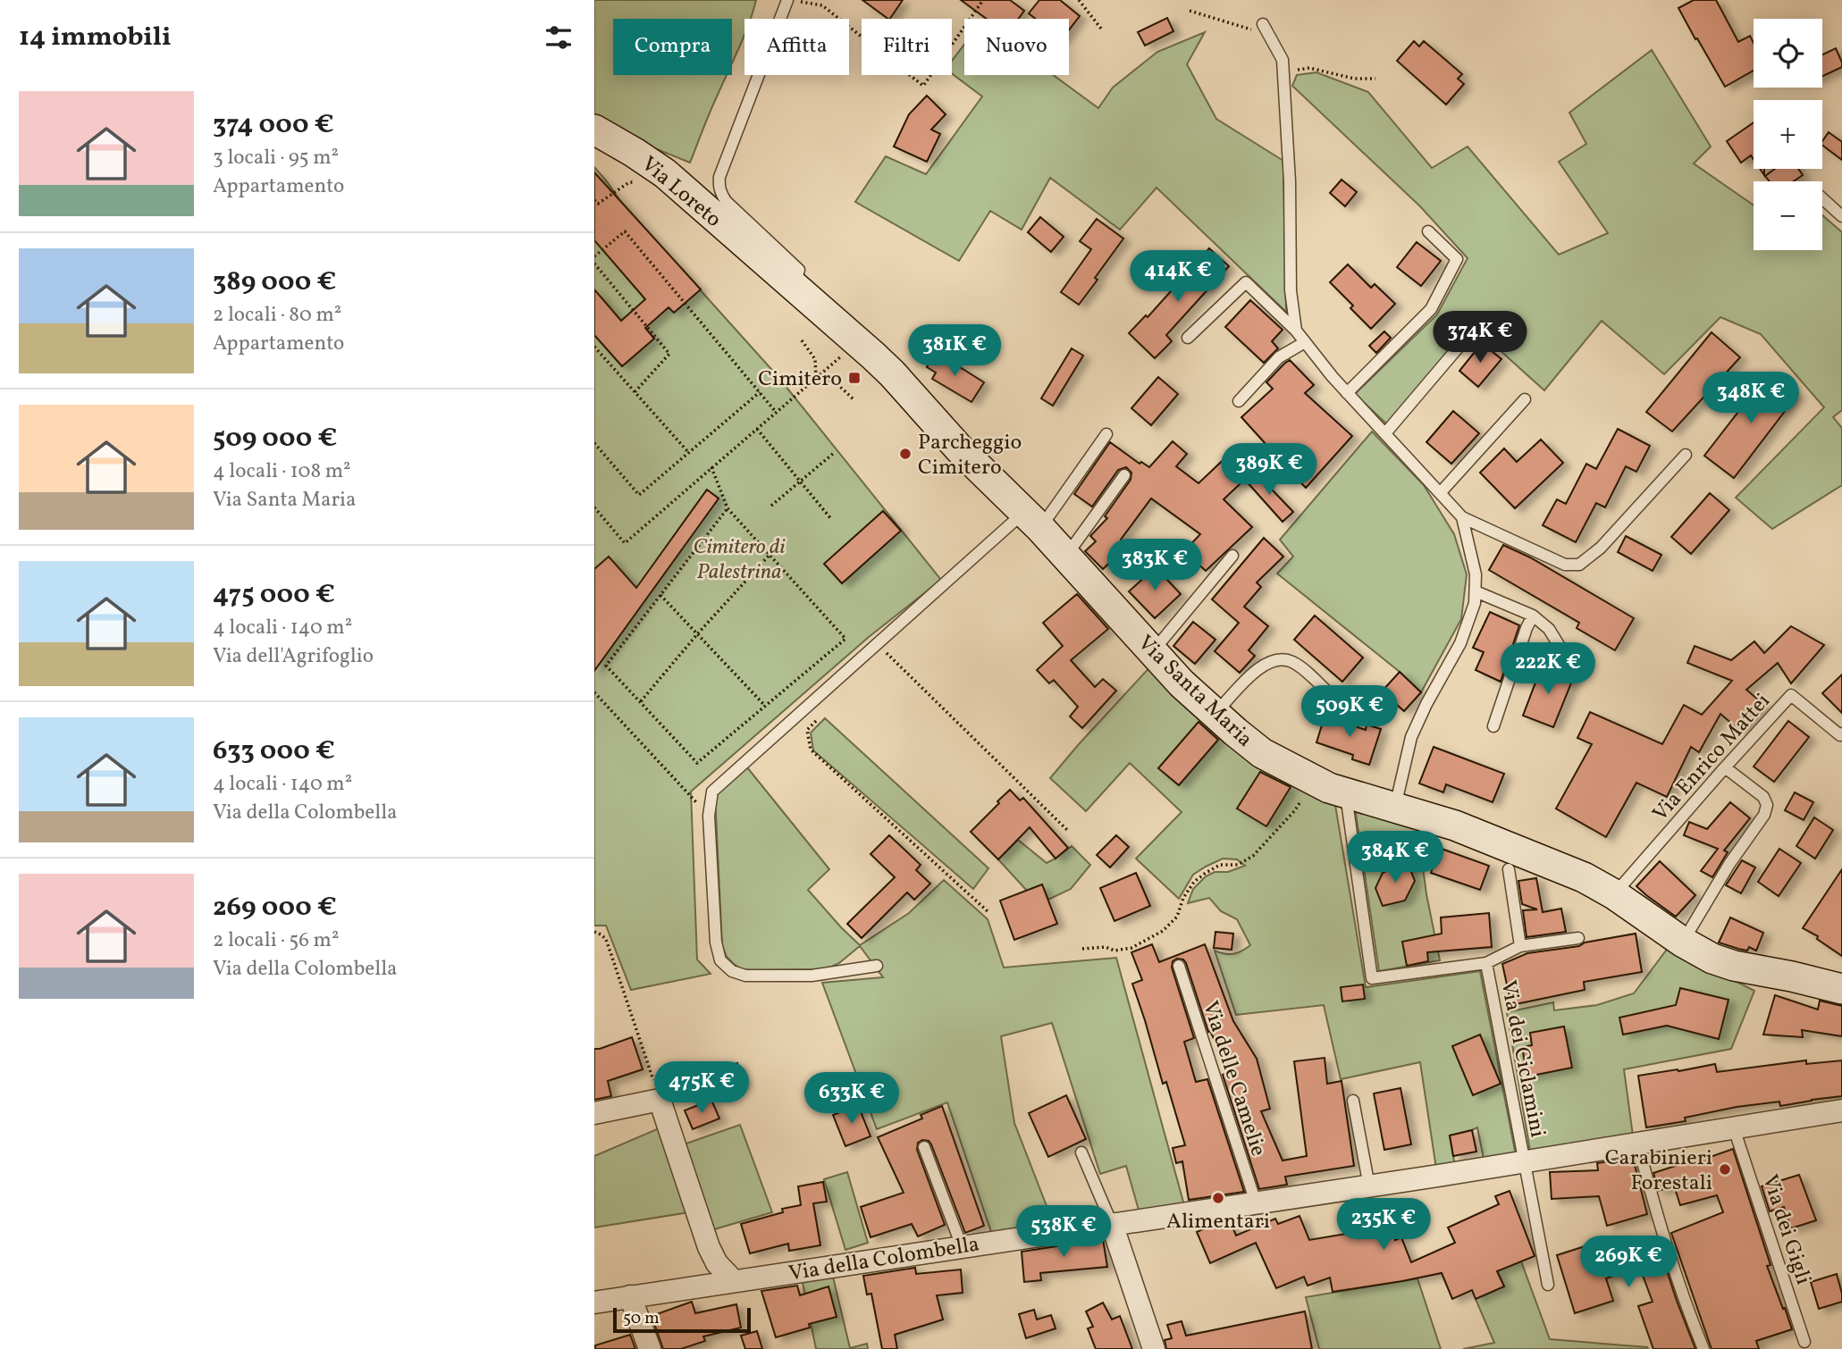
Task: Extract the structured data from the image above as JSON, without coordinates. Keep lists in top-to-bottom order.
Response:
{
  "streets": {
    "street": ["Via Loreto", "Via Santa Maria", "Via della Colombella"],
    "lane": [
      "Via Enrico Mattei",
      "Via dei Ciclamini",
      "Via delle Camelie",
      "Via dei Gigli"
    ]
  },
  "crossings": [
    ["Via Loreto", "Via Santa Maria"],
    ["Via Santa Maria", "Via Enrico Mattei"],
    ["Via Santa Maria", "Via dei Ciclamini"],
    ["Via dei Ciclamini", "Via della Colombella"],
    ["Via delle Camelie", "Via della Colombella"],
    ["Via dei Gigli", "Via della Colombella"]
  ],
  "parks": ["Cimitero di Palestrina"],
  "places": {
    "transit": ["Cimitero"],
    "other": ["Parcheggio Cimitero", "Carabinieri Forestali", "Alimentari"]
  },
  "scale_bar": "50 m",
  "page": {
    "heading": "14 immobili",
    "map_buttons": ["+", "−"],
    "chip": [
      "Compra",
      "Affitta",
      "Filtri",
      "Nuovo"
    ],
    "list": [
      {
        "name": "374 000 €",
        "note": "3 locali · 95 m² · Appartamento"
      },
      {
        "name": "389 000 €",
        "note": "2 locali · 80 m² · Appartamento"
      },
      {
        "name": "509 000 €",
        "note": "4 locali · 108 m² · Via Santa Maria"
      },
      {
        "name": "475 000 €",
        "note": "4 locali · 140 m² · Via dell'Agrifoglio"
      },
      {
        "name": "633 000 €",
        "note": "4 locali · 140 m² · Via della Colombella"
      },
      {
        "name": "269 000 €",
        "note": "2 locali · 56 m² · Via della Colombella"
      }
    ],
    "price": [
      "414K €",
      "374K €",
      "381K €",
      "348K €",
      "389K €",
      "383K €",
      "222K €",
      "509K €",
      "384K €",
      "475K €",
      "633K €",
      "235K €",
      "538K €",
      "269K €"
    ],
    "scale": "50 m"
  }
}
